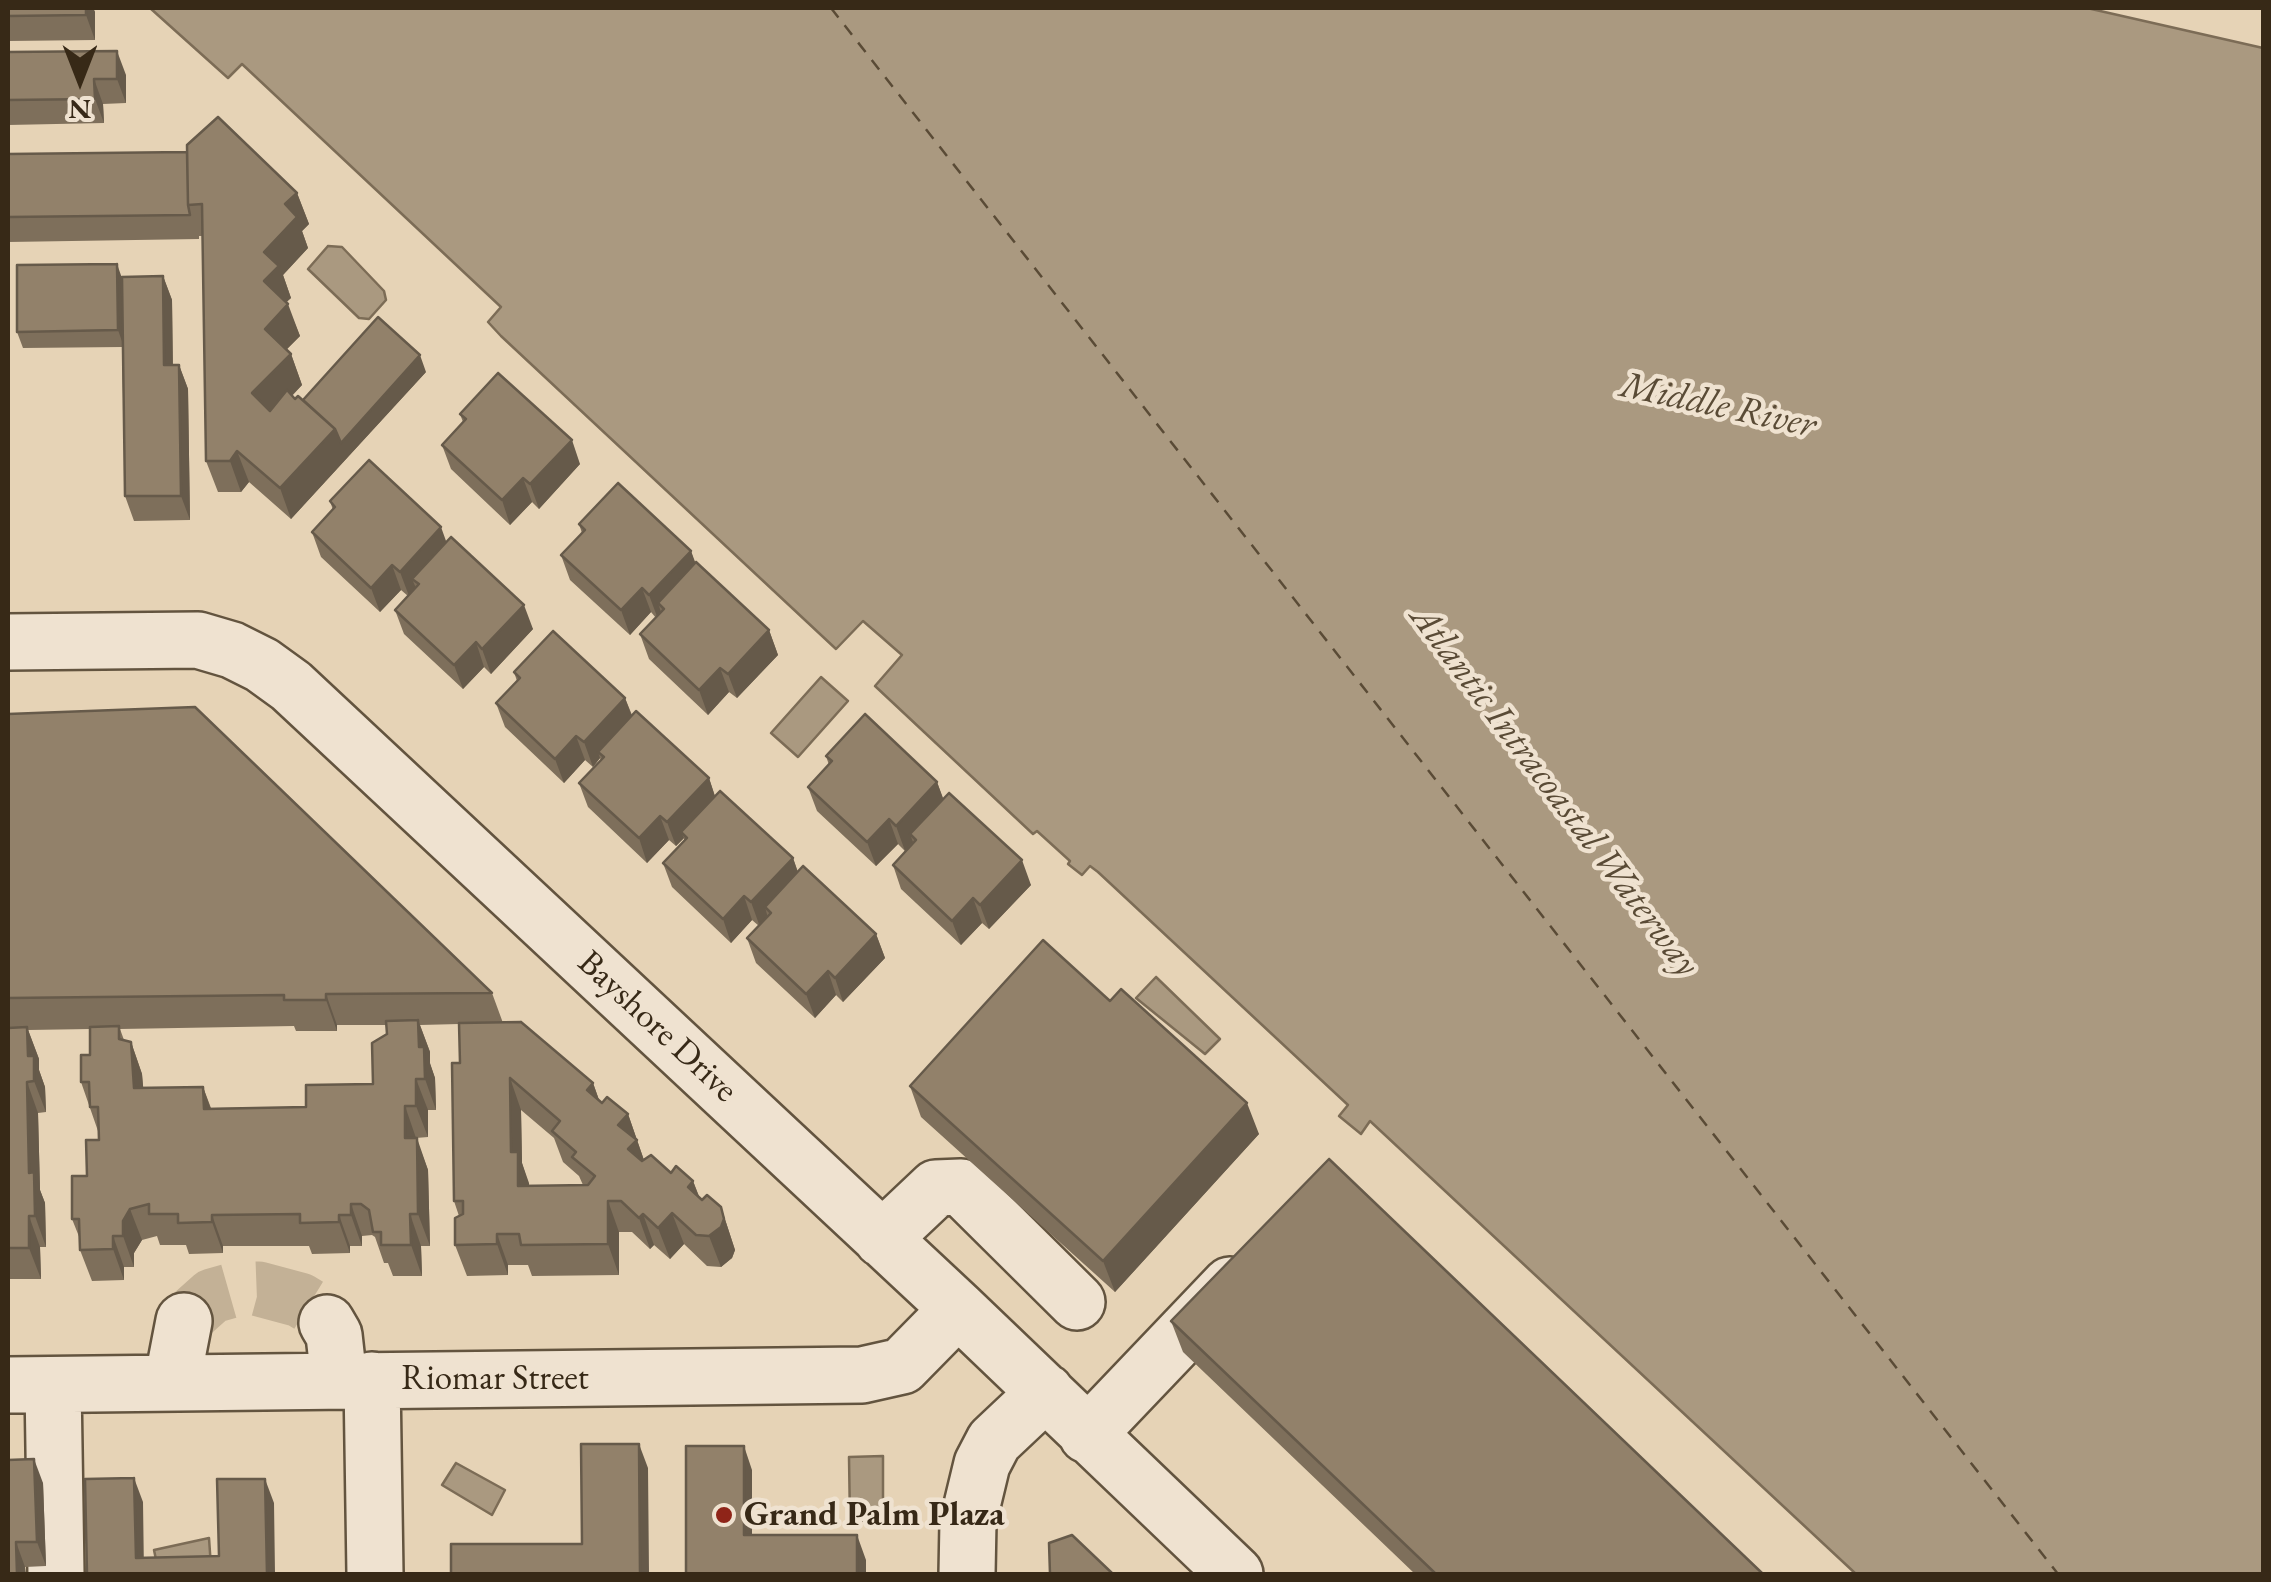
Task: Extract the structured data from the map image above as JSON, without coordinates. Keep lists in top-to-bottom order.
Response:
{
  "streets": {
    "street": ["Bayshore Drive", "Riomar Street"]
  },
  "crossings": [
    ["Bayshore Drive", "Riomar Street"]
  ],
  "water": ["Middle River", "Atlantic Intracoastal Waterway"],
  "places": ["Grand Palm Plaza"],
  "north": "bottom"
}
